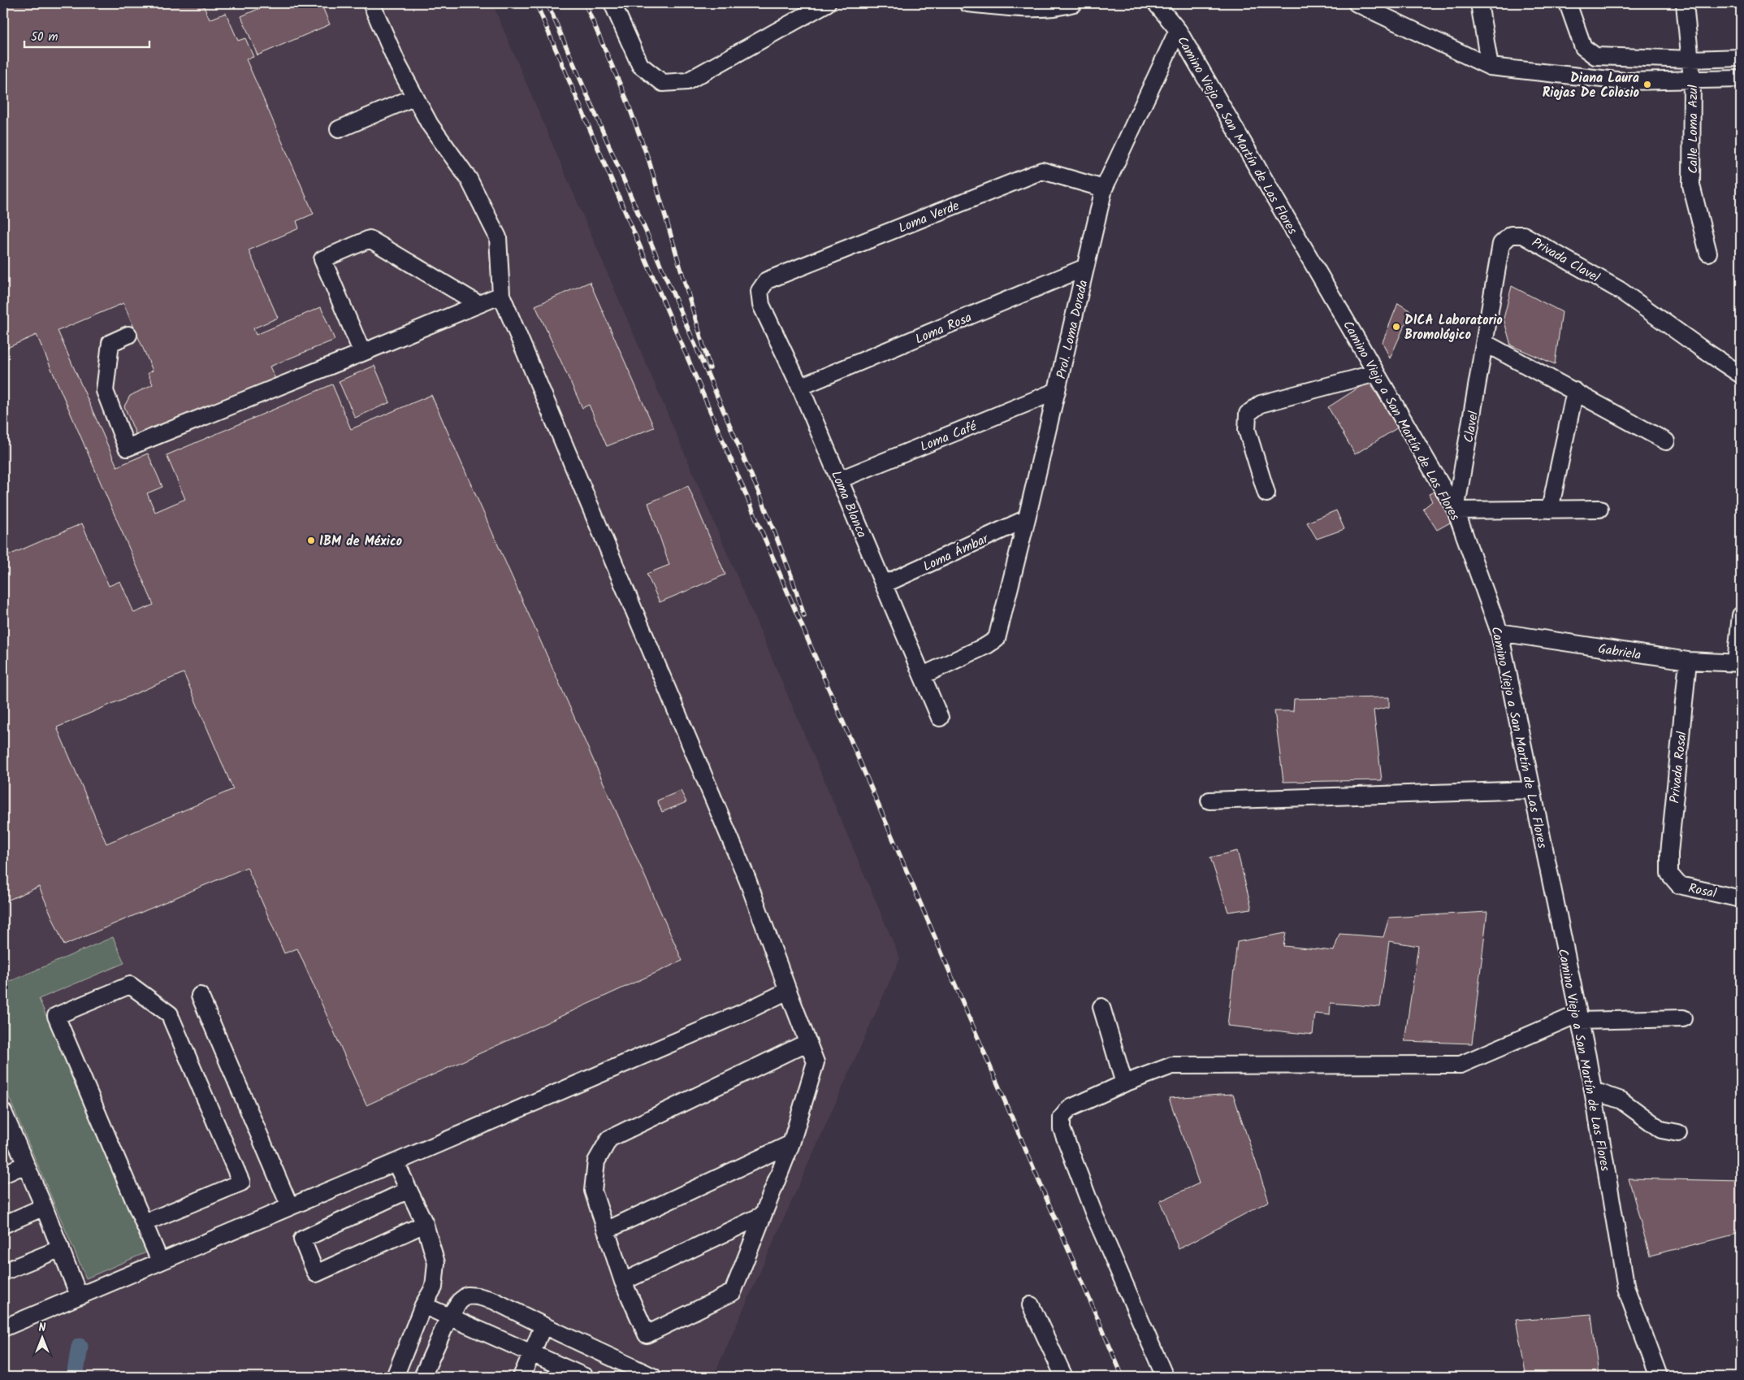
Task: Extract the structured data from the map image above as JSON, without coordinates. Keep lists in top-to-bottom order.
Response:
{
  "streets": {
    "street": [
      "Calle Loma Azul",
      "Camino Viejo a San Martín de Las Flores",
      "Loma Verde",
      "Privada Clavel",
      "Loma Rosa",
      "Prol. Loma Dorada",
      "Clavel",
      "Loma Café",
      "Loma Blanca",
      "Loma Ámbar",
      "Gabriela",
      "Privada Rosal",
      "Rosal"
    ]
  },
  "crossings": [
    ["Camino Viejo a San Martín de Las Flores", "Prol. Loma Dorada"],
    ["Camino Viejo a San Martín de Las Flores", "Clavel"],
    ["Camino Viejo a San Martín de Las Flores", "Gabriela"],
    ["Loma Verde", "Prol. Loma Dorada"],
    ["Loma Verde", "Loma Blanca"],
    ["Privada Clavel", "Clavel"],
    ["Loma Rosa", "Prol. Loma Dorada"],
    ["Loma Rosa", "Loma Blanca"],
    ["Prol. Loma Dorada", "Loma Café"],
    ["Prol. Loma Dorada", "Loma Blanca"],
    ["Prol. Loma Dorada", "Loma Ámbar"],
    ["Loma Café", "Loma Blanca"],
    ["Loma Blanca", "Loma Ámbar"],
    ["Gabriela", "Privada Rosal"],
    ["Privada Rosal", "Rosal"]
  ],
  "places": ["Diana Laura Riojas De Colosio", "DICA Laboratorio Bromológico", "IBM de México"],
  "scale_bar": "50 m",
  "north": "top"
}
